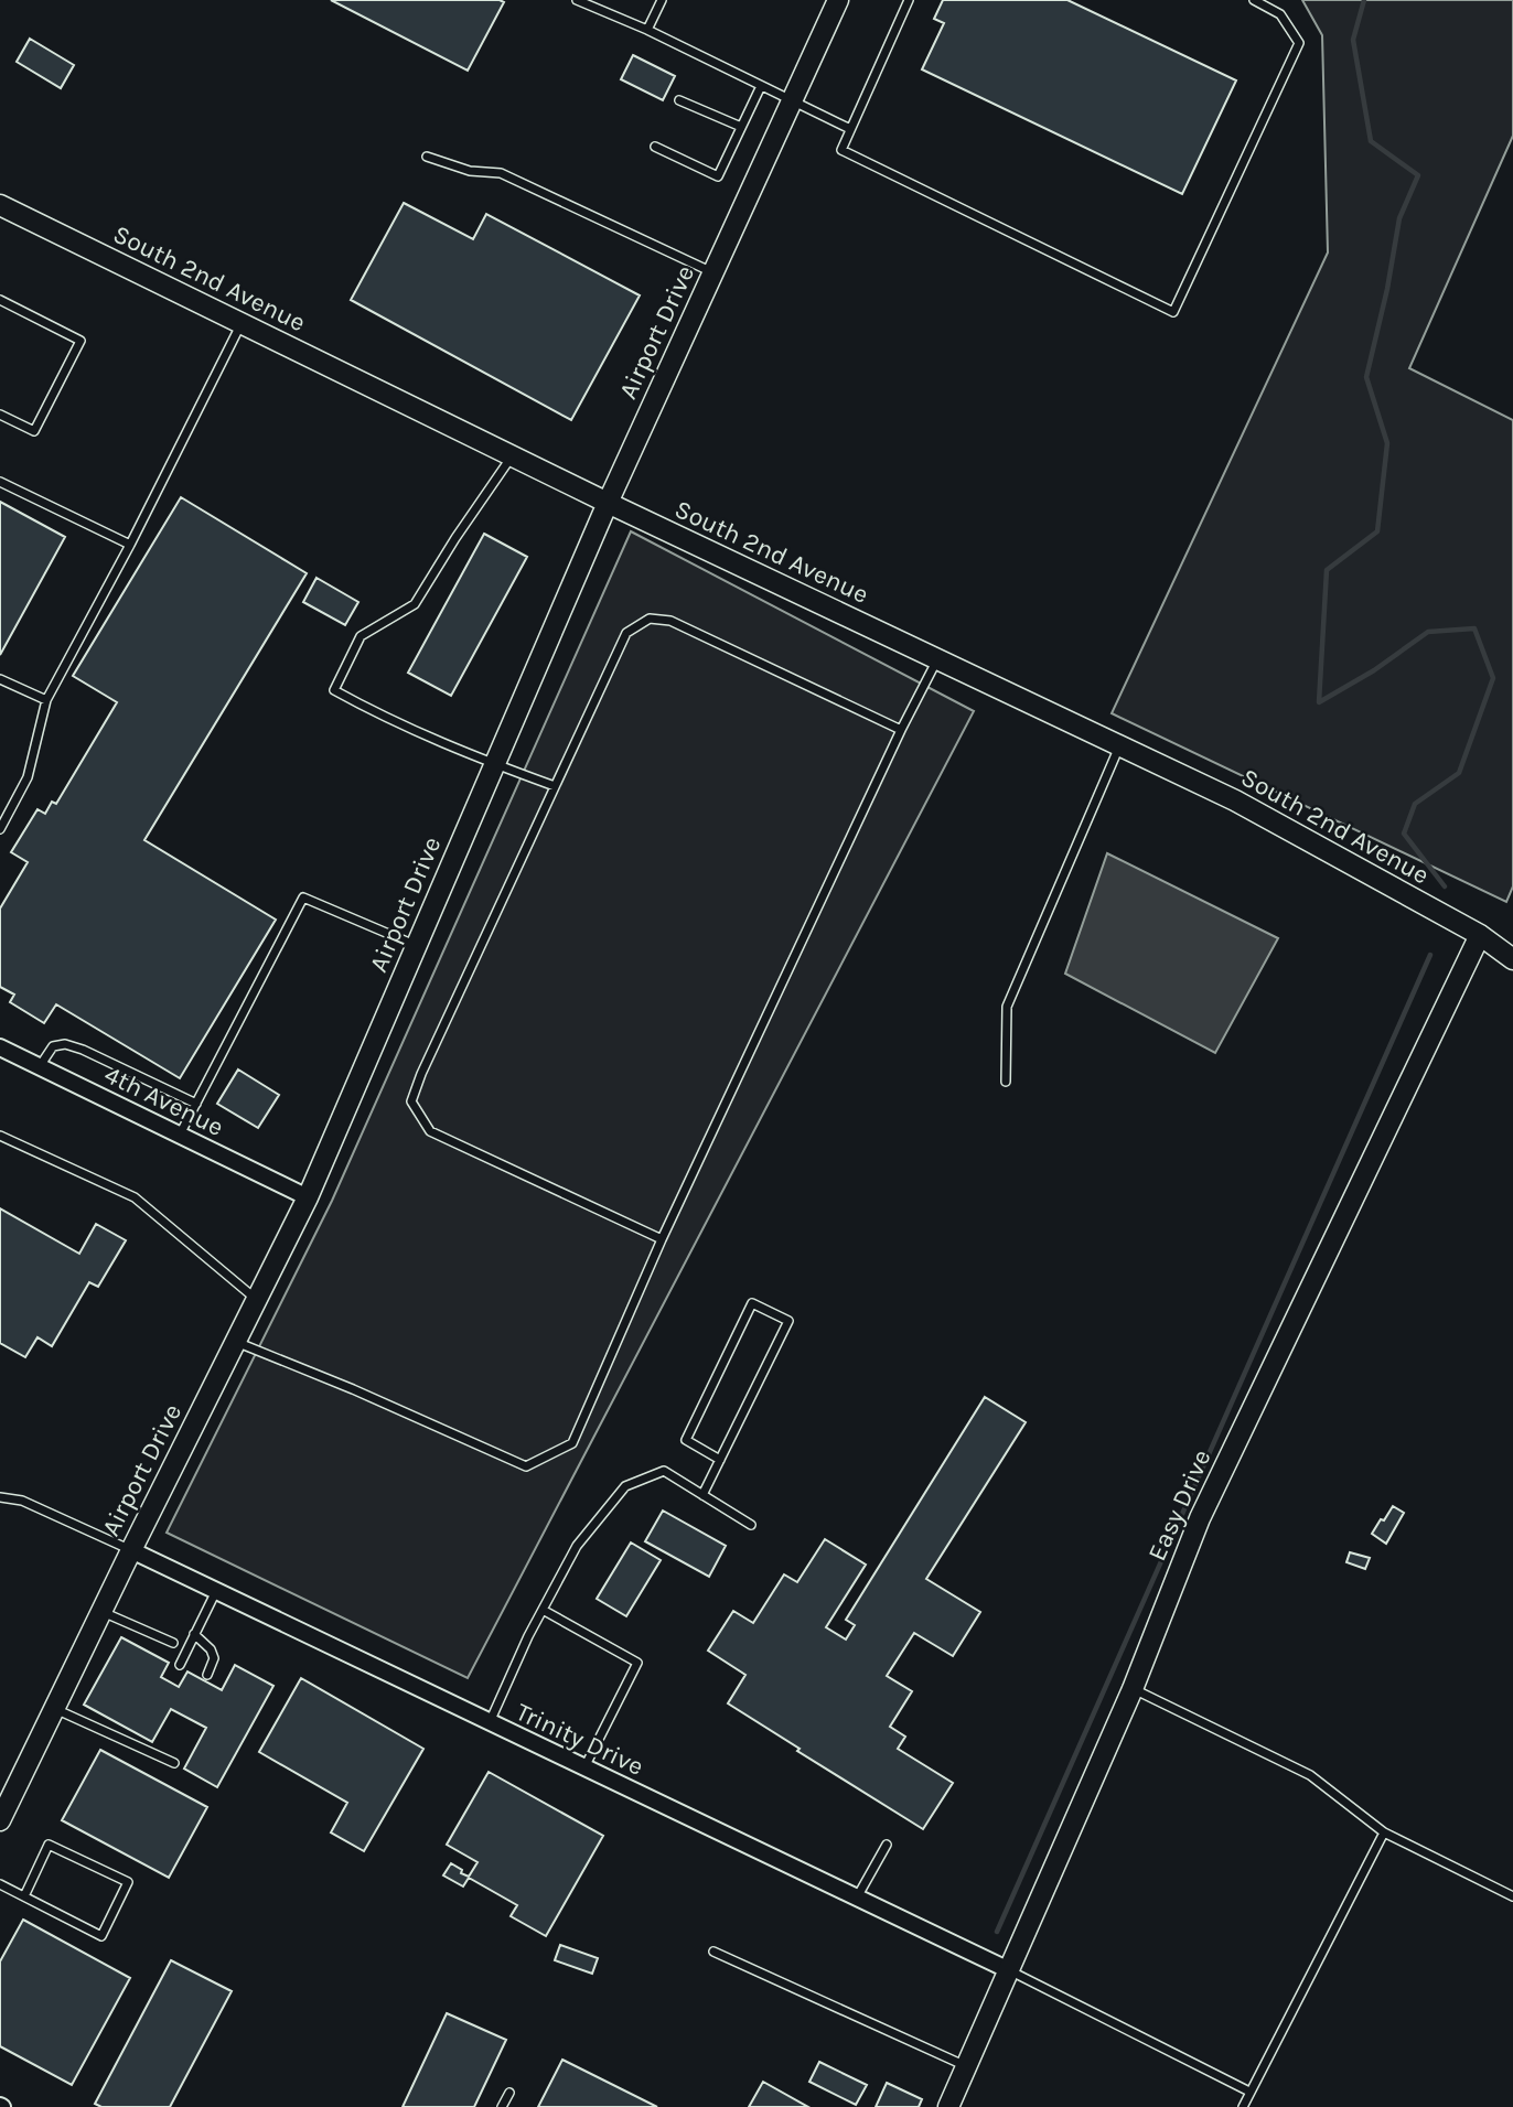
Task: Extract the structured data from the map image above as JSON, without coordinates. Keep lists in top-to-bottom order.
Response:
{
  "streets": {
    "street": [
      "South 2nd Avenue",
      "Airport Drive",
      "4th Avenue",
      "Easy Drive",
      "Trinity Drive"
    ]
  },
  "crossings": [
    ["South 2nd Avenue", "Airport Drive"],
    ["South 2nd Avenue", "Easy Drive"],
    ["Airport Drive", "4th Avenue"],
    ["Airport Drive", "Trinity Drive"],
    ["Easy Drive", "Trinity Drive"]
  ]
}
